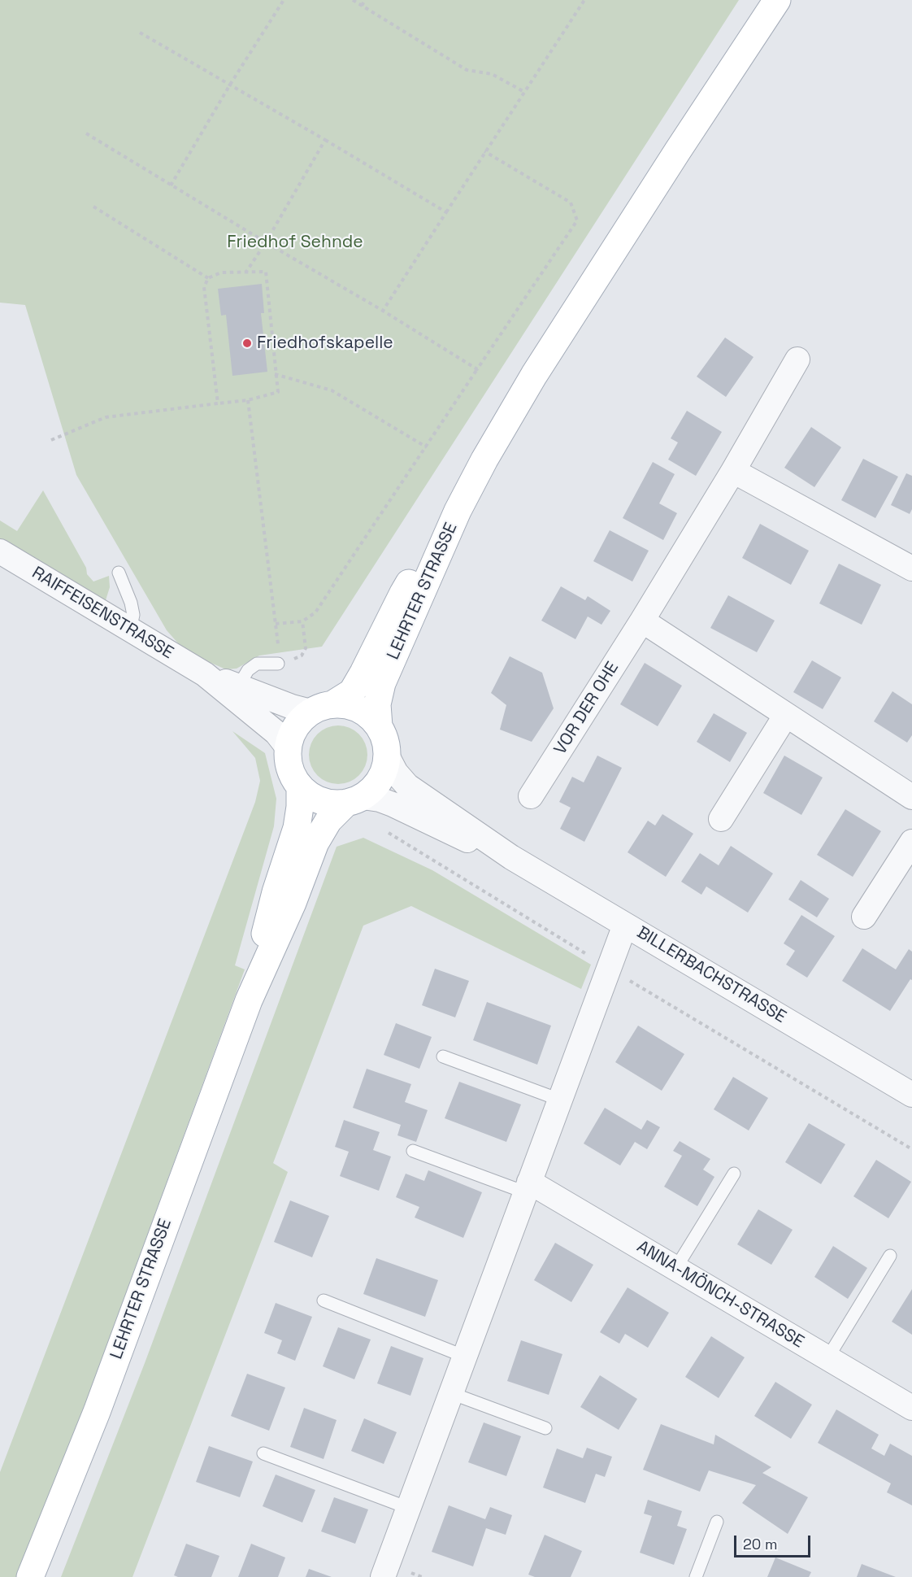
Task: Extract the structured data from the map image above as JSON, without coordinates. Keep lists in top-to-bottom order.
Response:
{
  "streets": {
    "main road": ["LEHRTER STRASSE"],
    "street": [
      "RAIFFEISENSTRASSE",
      "VOR DER OHE",
      "BILLERBACHSTRASSE",
      "ANNA-MÖNCH-STRASSE"
    ]
  },
  "crossings": [
    ["LEHRTER STRASSE", "RAIFFEISENSTRASSE"],
    ["LEHRTER STRASSE", "BILLERBACHSTRASSE"],
    ["RAIFFEISENSTRASSE", "BILLERBACHSTRASSE"]
  ],
  "parks": ["Friedhof Sehnde"],
  "places": ["Friedhofskapelle"],
  "scale_bar": "20 m"
}
